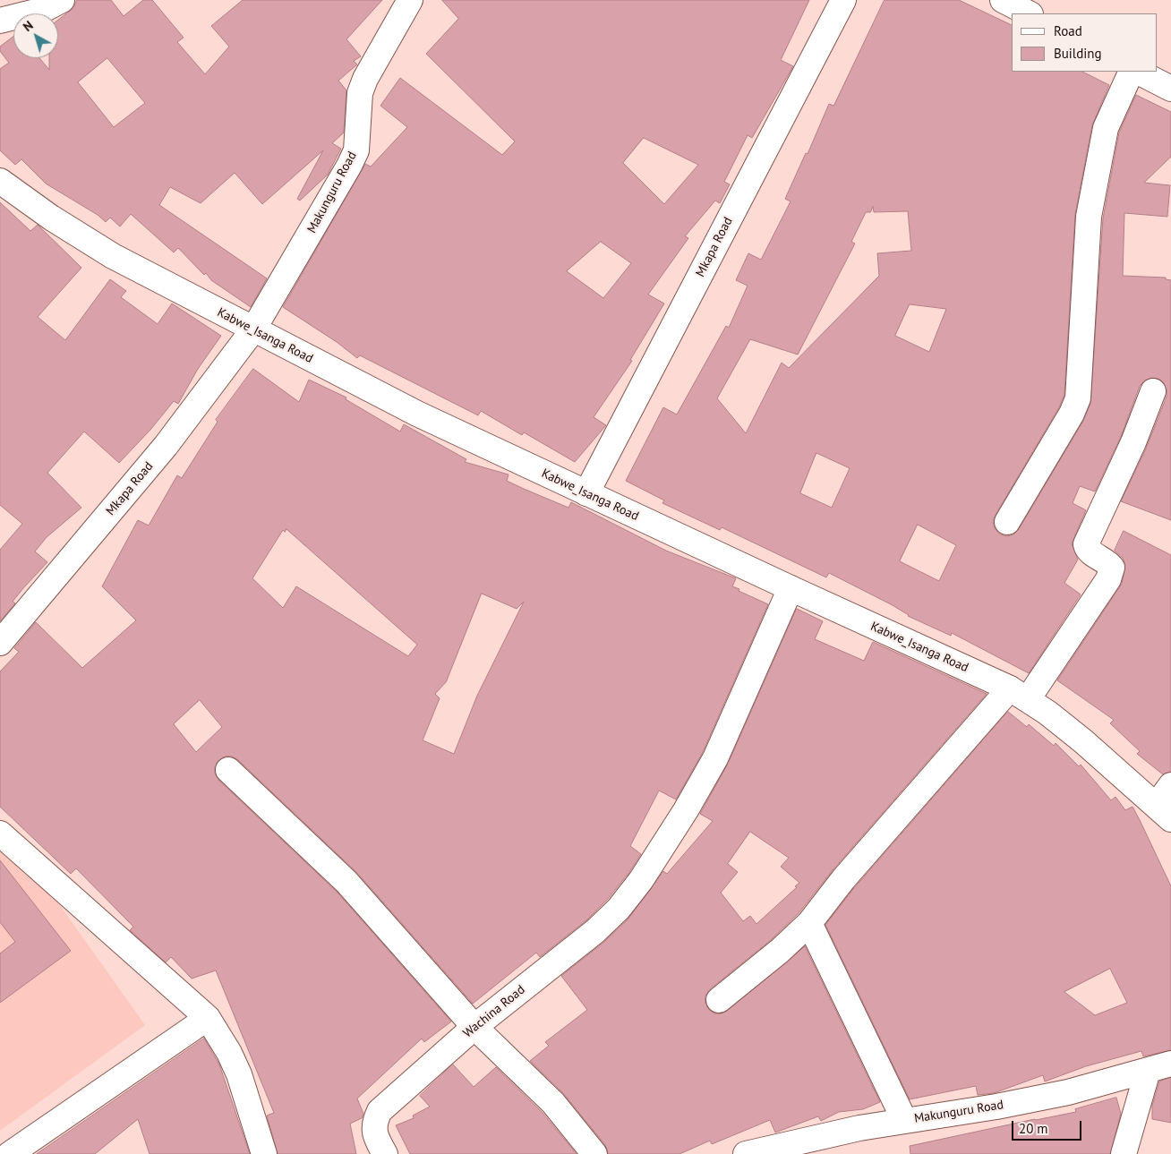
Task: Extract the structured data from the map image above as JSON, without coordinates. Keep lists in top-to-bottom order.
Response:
{
  "streets": {
    "street": [
      "Makunguru Road",
      "Mkapa Road",
      "Kabwe_Isanga Road",
      "Wachina Road"
    ]
  },
  "crossings": [
    ["Makunguru Road", "Mkapa Road"],
    ["Makunguru Road", "Kabwe_Isanga Road"],
    ["Mkapa Road", "Kabwe_Isanga Road"],
    ["Kabwe_Isanga Road", "Wachina Road"]
  ],
  "legend": ["Road", "Building"],
  "scale_bar": "20 m",
  "north": "top left"
}
